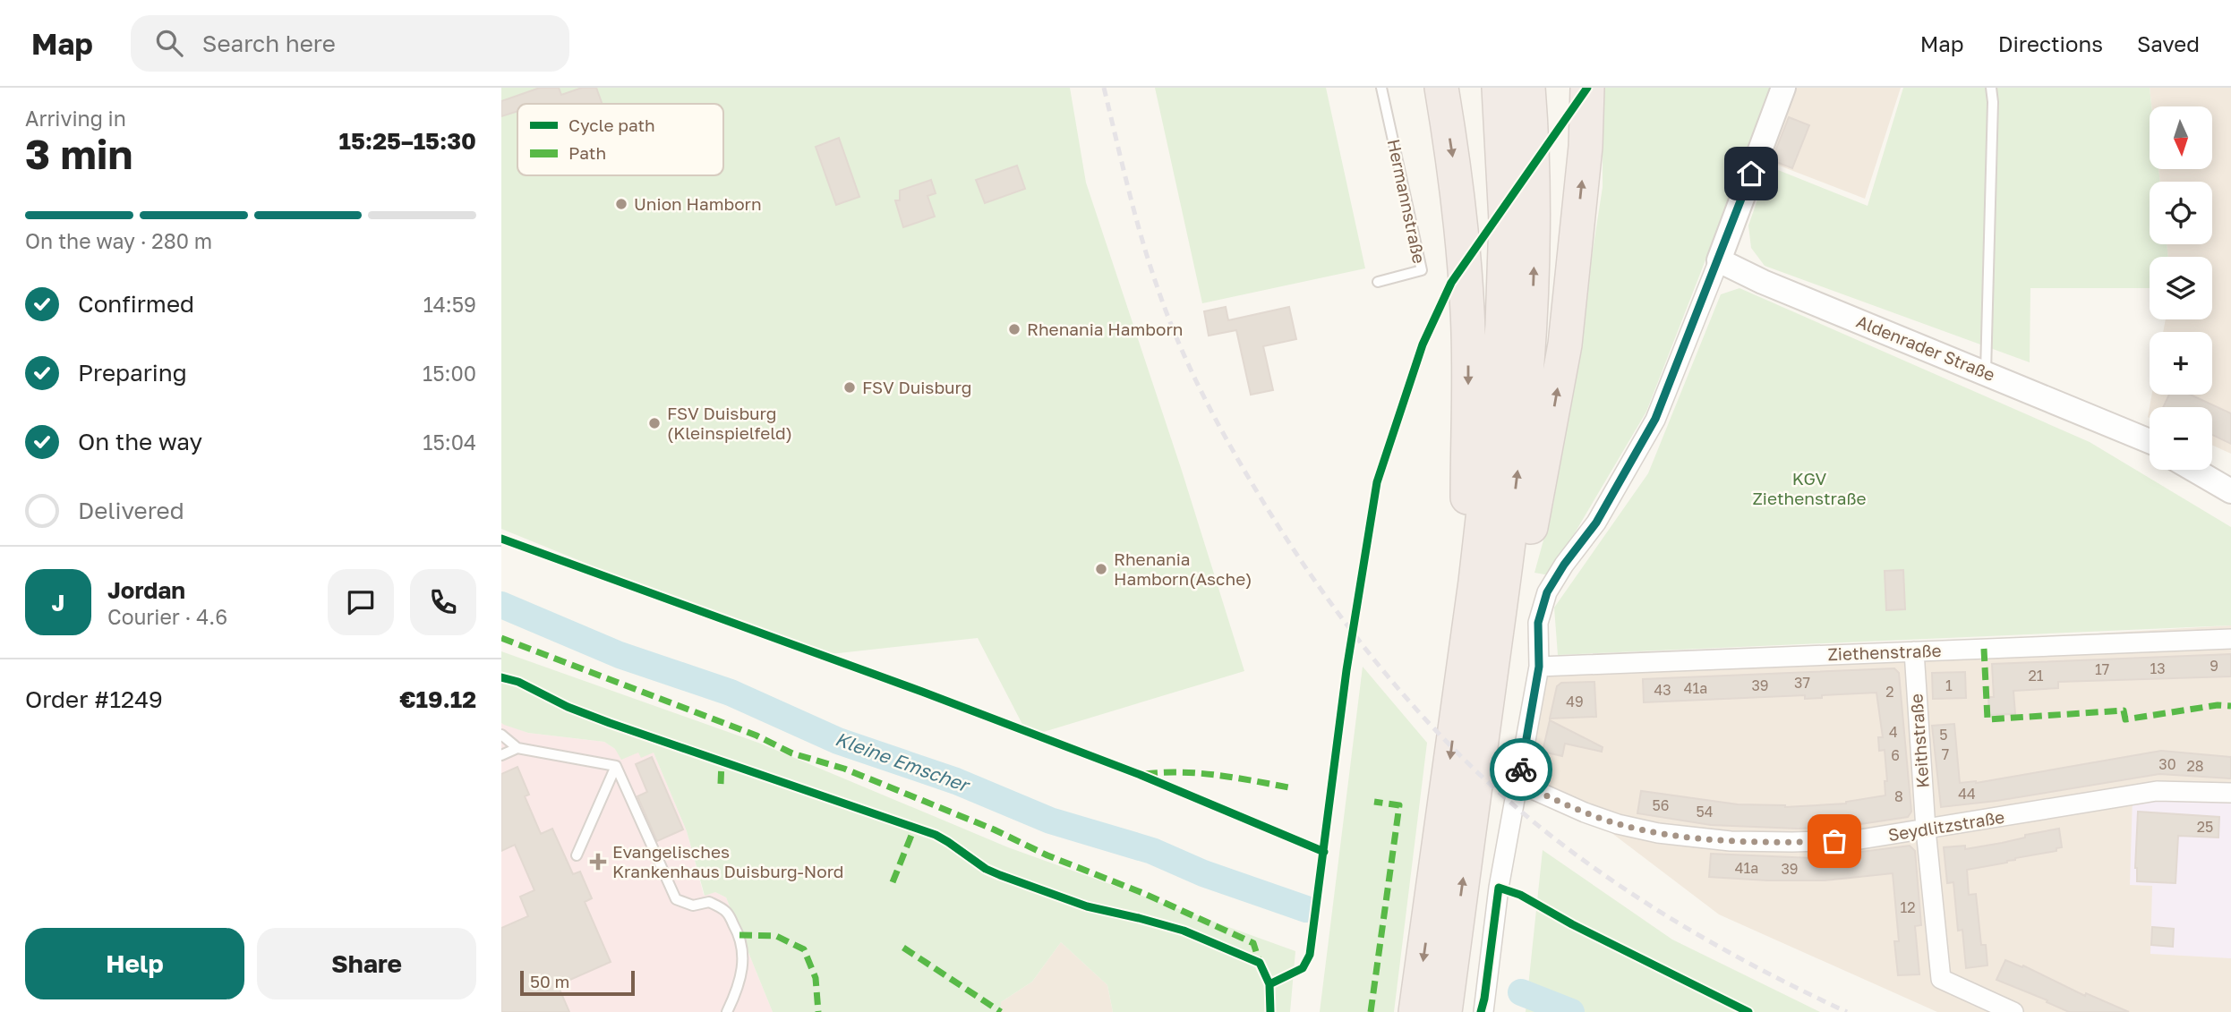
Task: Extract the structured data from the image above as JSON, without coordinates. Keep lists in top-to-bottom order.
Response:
{
  "streets": {
    "street": [
      "Aldenrader Straße",
      "Ziethenstraße",
      "Keithstraße",
      "Seydlitzstraße"
    ],
    "lane": ["Hermannstraße"]
  },
  "crossings": [
    ["Ziethenstraße", "Keithstraße"],
    ["Keithstraße", "Seydlitzstraße"]
  ],
  "water": ["Kleine Emscher"],
  "parks": ["KGV Ziethenstraße"],
  "places": {
    "other": [
      "Union Hamborn",
      "Rhenania Hamborn",
      "FSV Duisburg",
      "FSV Duisburg (Kleinspielfeld)",
      "Rhenania Hamborn(Asche)"
    ],
    "health": ["Evangelisches Krankenhaus Duisburg-Nord"]
  },
  "house_numbers": [
    "9",
    "13",
    "17",
    "21",
    "37",
    "39",
    "1",
    "41a",
    "43",
    "2",
    "49",
    "4",
    "5",
    "7",
    "6",
    "30",
    "28",
    "44",
    "8",
    "56",
    "54",
    "25",
    "41a",
    "39",
    "12"
  ],
  "legend": ["Cycle path", "Path"],
  "scale_bar": "50 m",
  "north": "bottom",
  "page": {
    "header": "Map",
    "search": "Search here",
    "nav": ["Map", "Directions", "Saved"],
    "heading": ["3 min", "Arriving in", "15:25–15:30"],
    "panel": [
      "Jordan",
      "Courier · 4.6",
      "Order #1249",
      "€19.12"
    ],
    "map_buttons": ["+", "−"],
    "bar": "On the way · 280 m",
    "list": [
      ["Confirmed", "14:59"],
      ["Preparing", "15:00"],
      ["On the way", "15:04"],
      "Delivered"
    ],
    "round": "J",
    "buttons": ["Help", "Share"],
    "scale": "50 m"
  }
}
